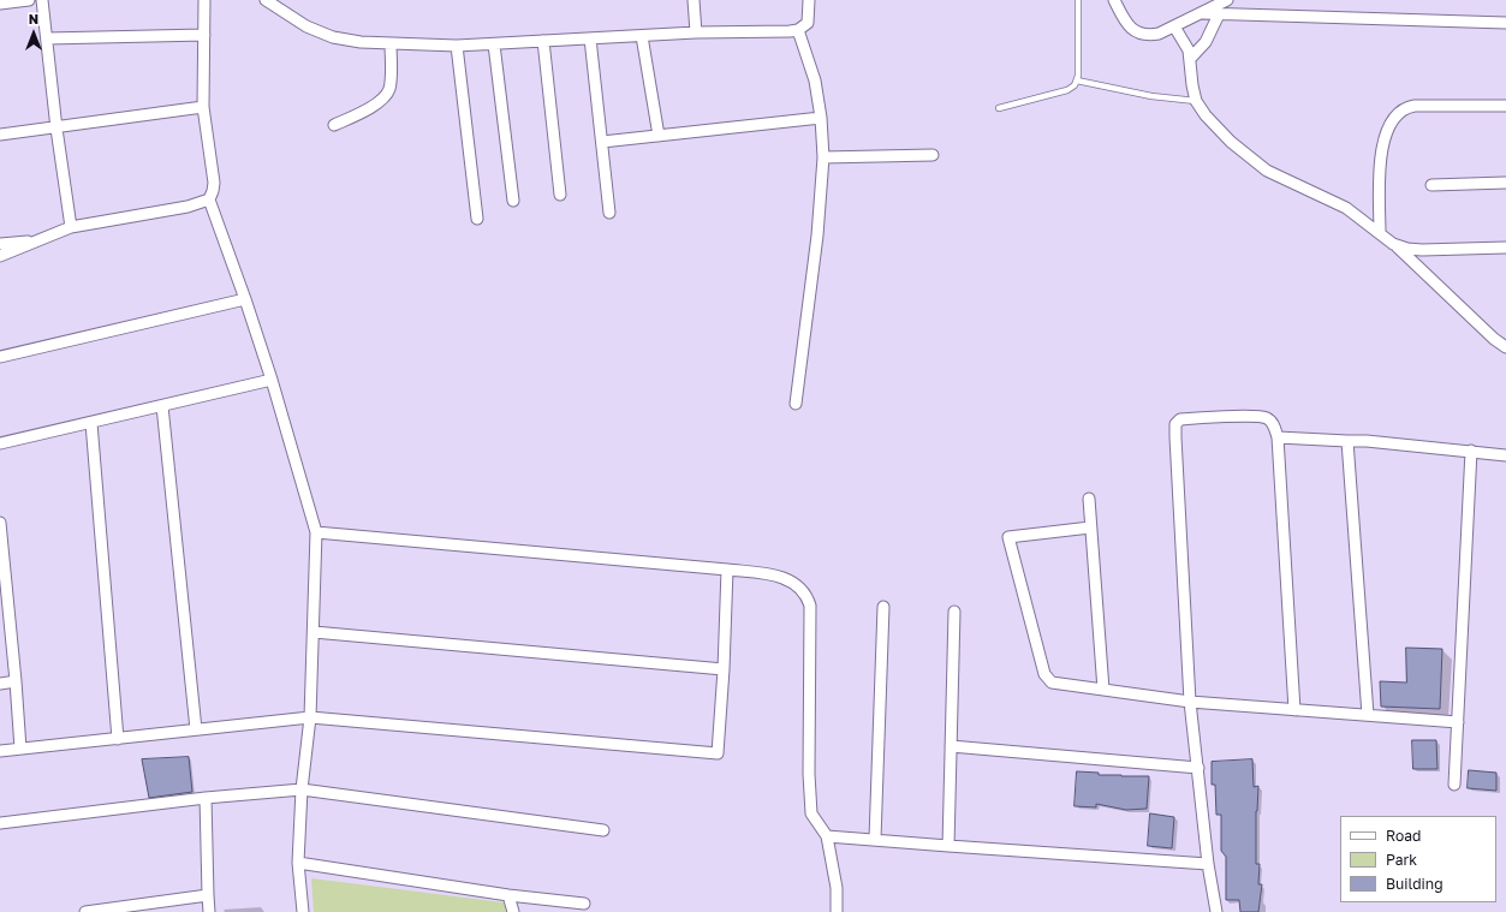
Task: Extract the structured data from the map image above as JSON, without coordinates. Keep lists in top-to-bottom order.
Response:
{
  "legend": ["Road", "Park", "Building"],
  "north": "top"
}
